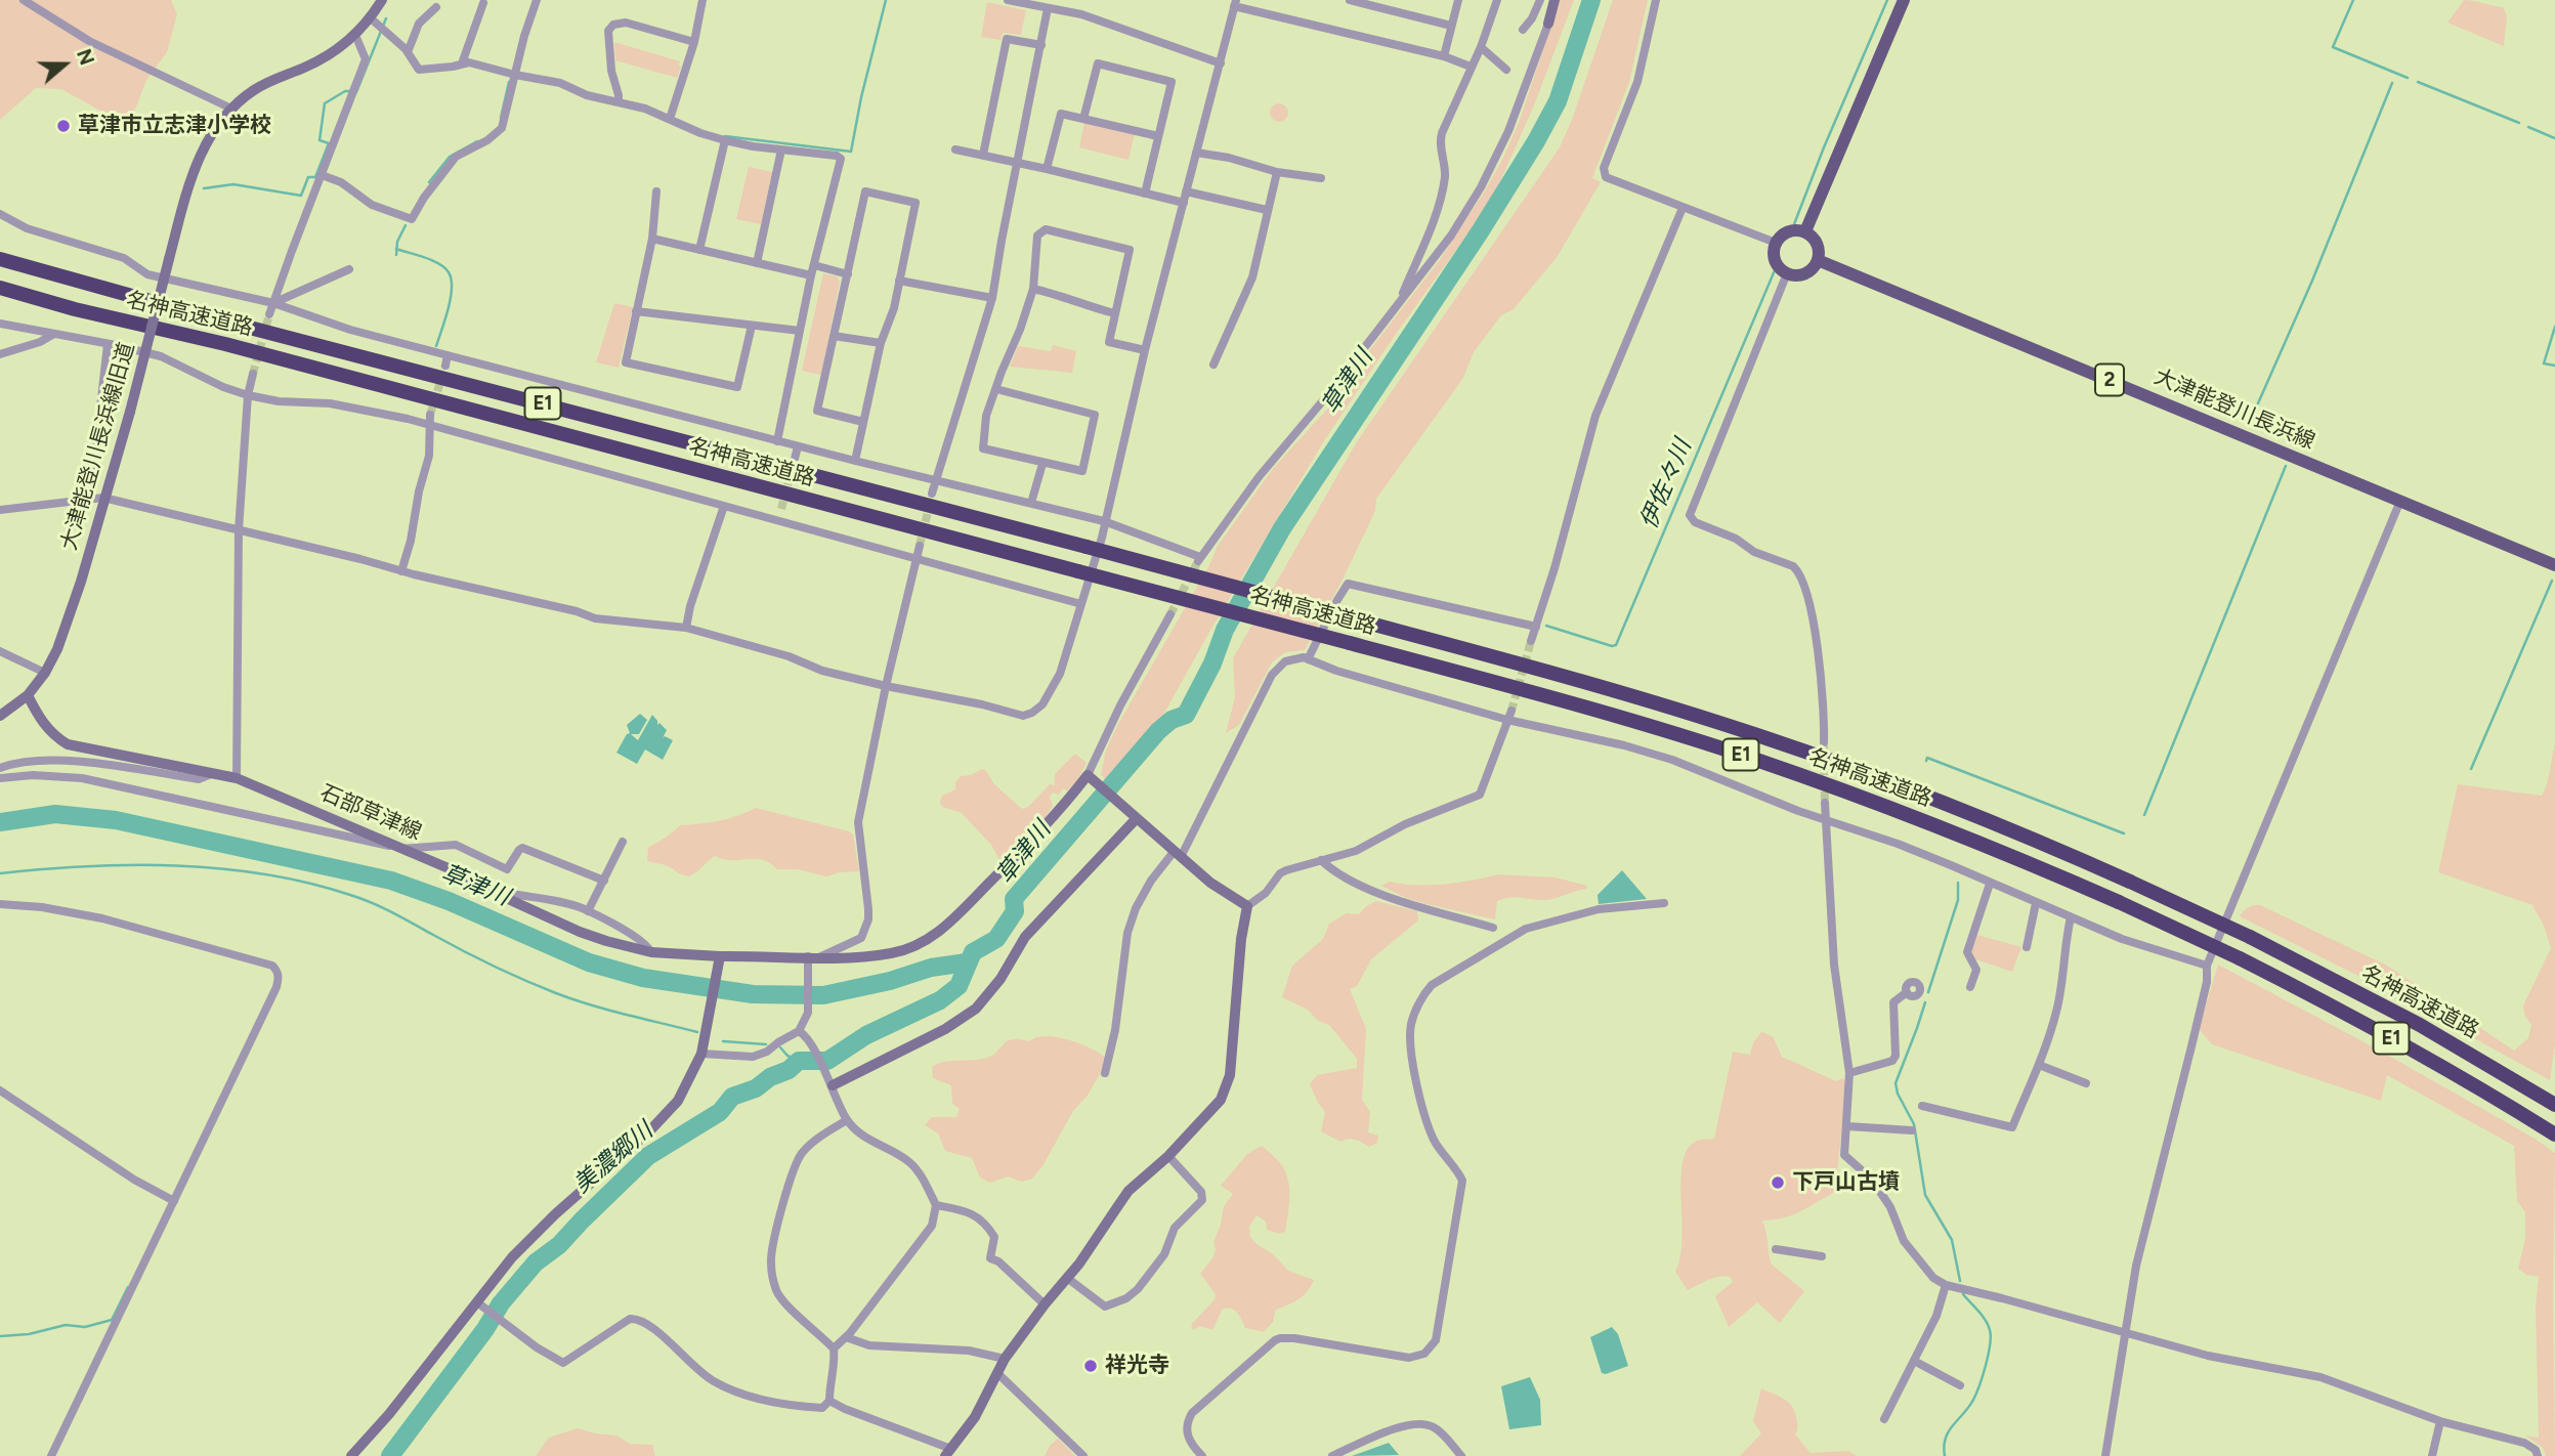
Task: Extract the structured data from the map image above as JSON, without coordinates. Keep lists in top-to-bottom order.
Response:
{
  "streets": {
    "highway": ["名神高速道路", "E1"],
    "main road": ["2", "大津能登川長浜線"],
    "street": ["大津能登川長浜線旧道", "石部草津線"]
  },
  "crossings": [
    ["大津能登川長浜線旧道", "石部草津線"]
  ],
  "water": ["草津川", "伊佐々川", "美濃郷川"],
  "places": ["草津市立志津小学校", "下戸山古墳", "祥光寺"],
  "north": "right"
}
